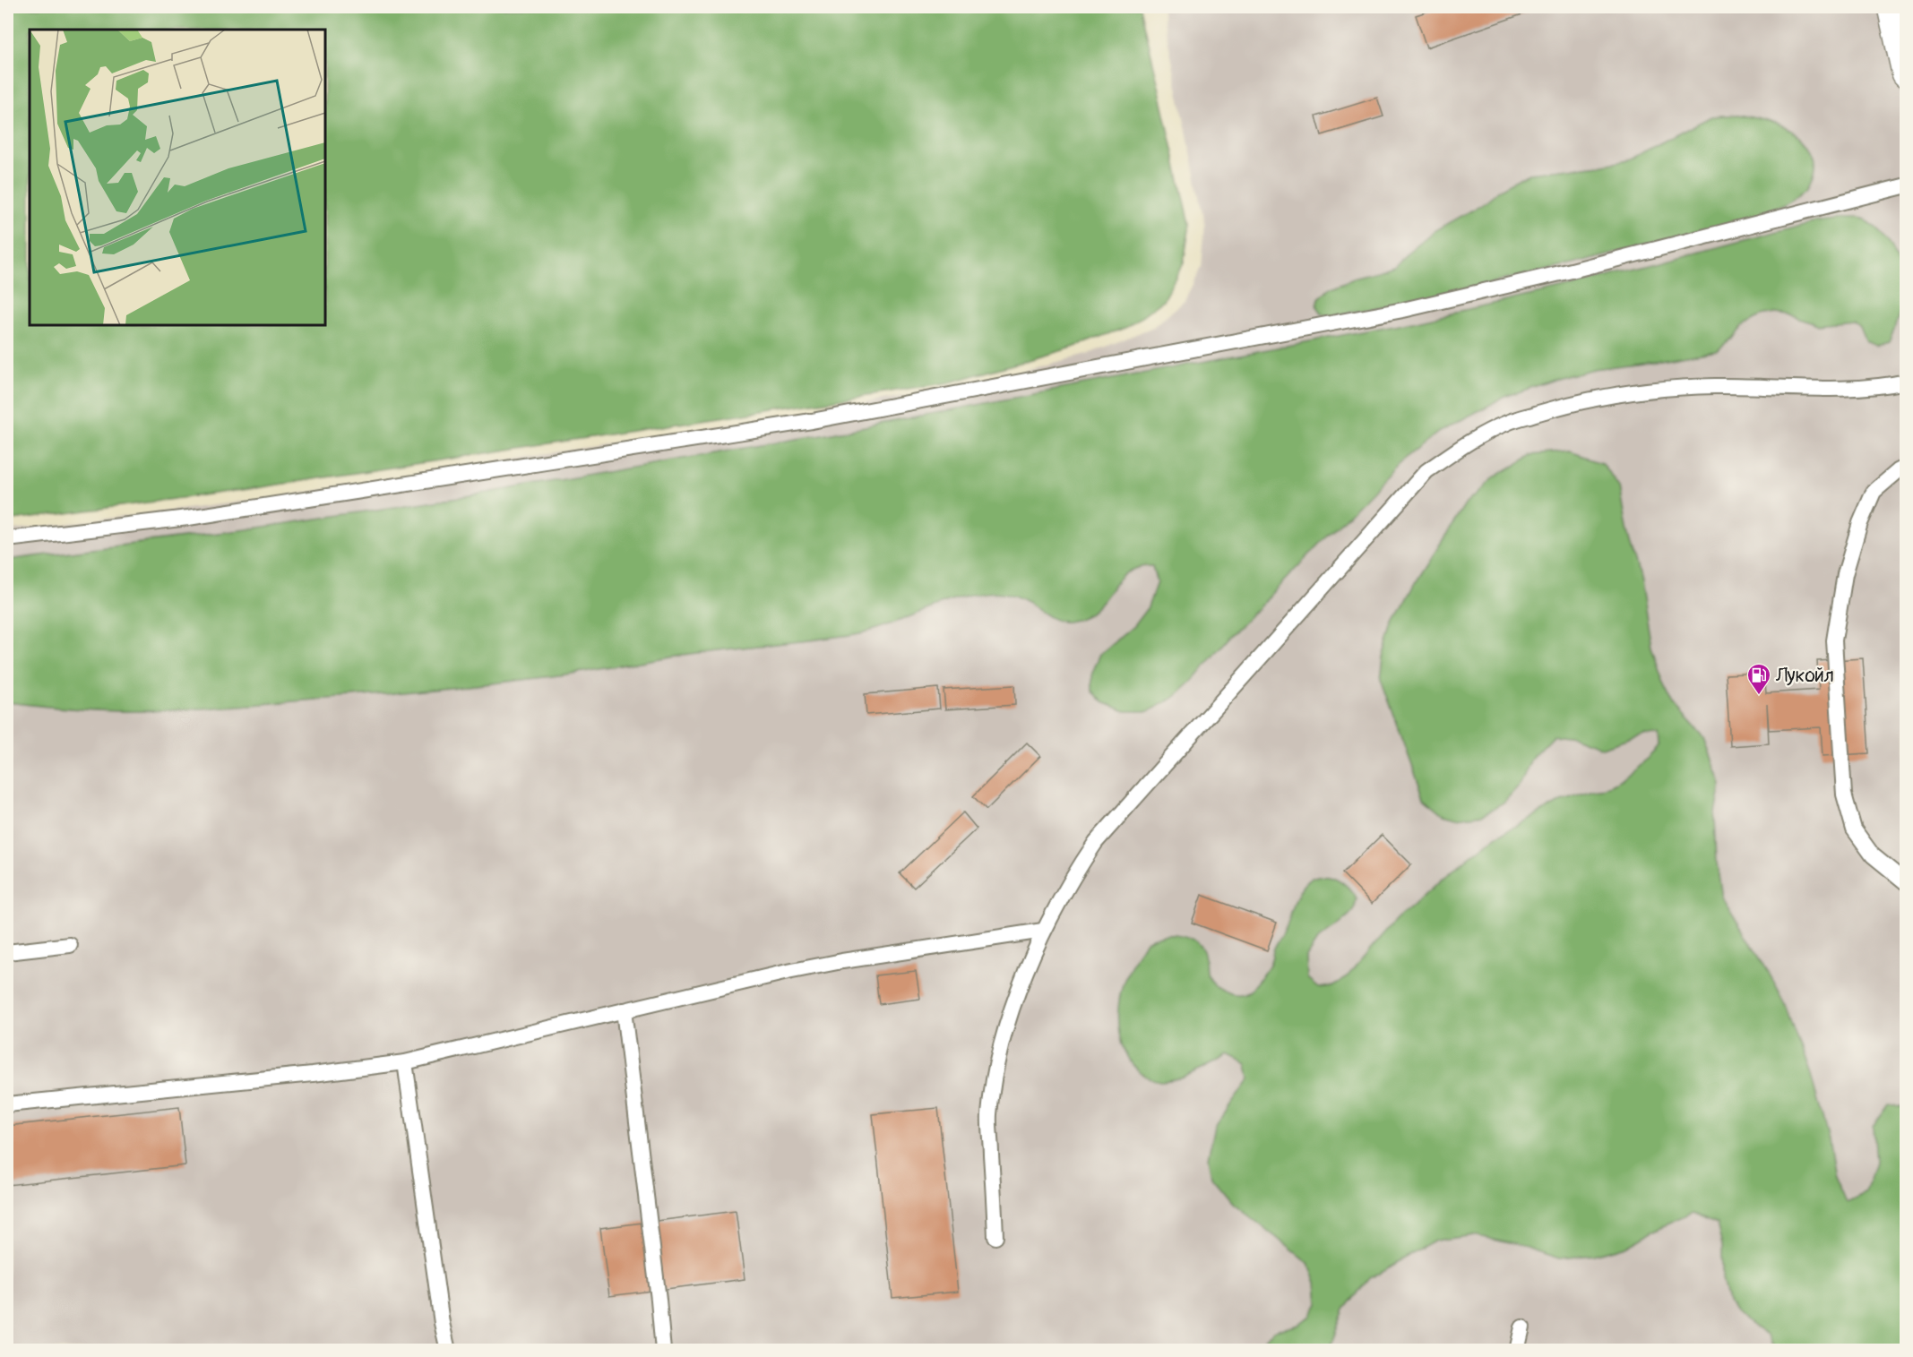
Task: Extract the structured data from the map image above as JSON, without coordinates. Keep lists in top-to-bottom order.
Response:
{
  "places": {
    "fuel station": ["Лукойл"]
  }
}
